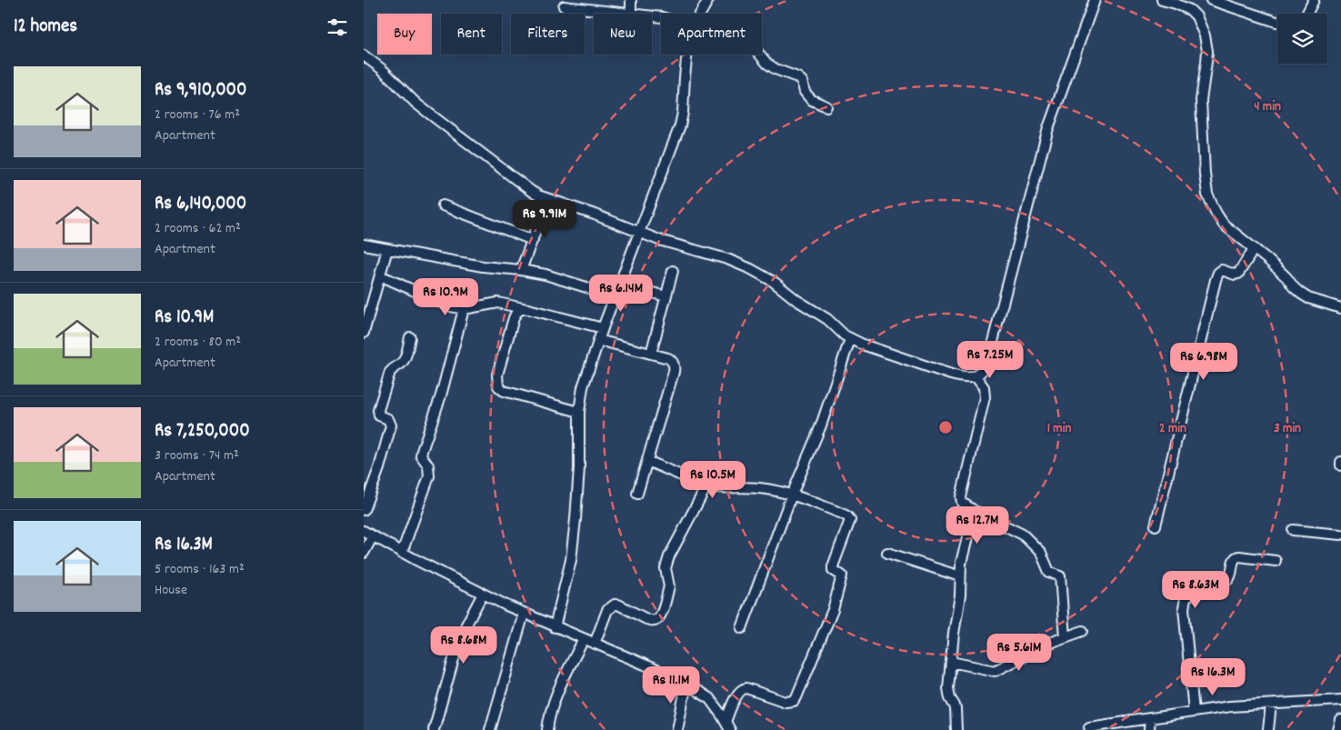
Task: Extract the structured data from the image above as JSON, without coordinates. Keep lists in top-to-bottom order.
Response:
{
  "page": {
    "heading": "12 homes",
    "chip": [
      "Buy",
      "Rent",
      "Filters",
      "New",
      "Apartment"
    ],
    "list": [
      {
        "name": "Rs 9,910,000",
        "note": "2 rooms · 76 m² · Apartment"
      },
      {
        "name": "Rs 6,140,000",
        "note": "2 rooms · 62 m² · Apartment"
      },
      {
        "name": "Rs 10.9M",
        "note": "2 rooms · 80 m² · Apartment"
      },
      {
        "name": "Rs 7,250,000",
        "note": "3 rooms · 74 m² · Apartment"
      },
      {
        "name": "Rs 16.3M",
        "note": "5 rooms · 163 m² · House"
      }
    ],
    "price": [
      "Rs 9.91M",
      "Rs 6.14M",
      "Rs 10.9M",
      "Rs 7.25M",
      "Rs 6.98M",
      "Rs 10.5M",
      "Rs 12.7M",
      "Rs 8.63M",
      "Rs 8.68M",
      "Rs 5.61M",
      "Rs 16.3M",
      "Rs 11.1M"
    ]
  },
  "rings": [
    "4 min",
    "1 min",
    "2 min",
    "3 min"
  ]
}
